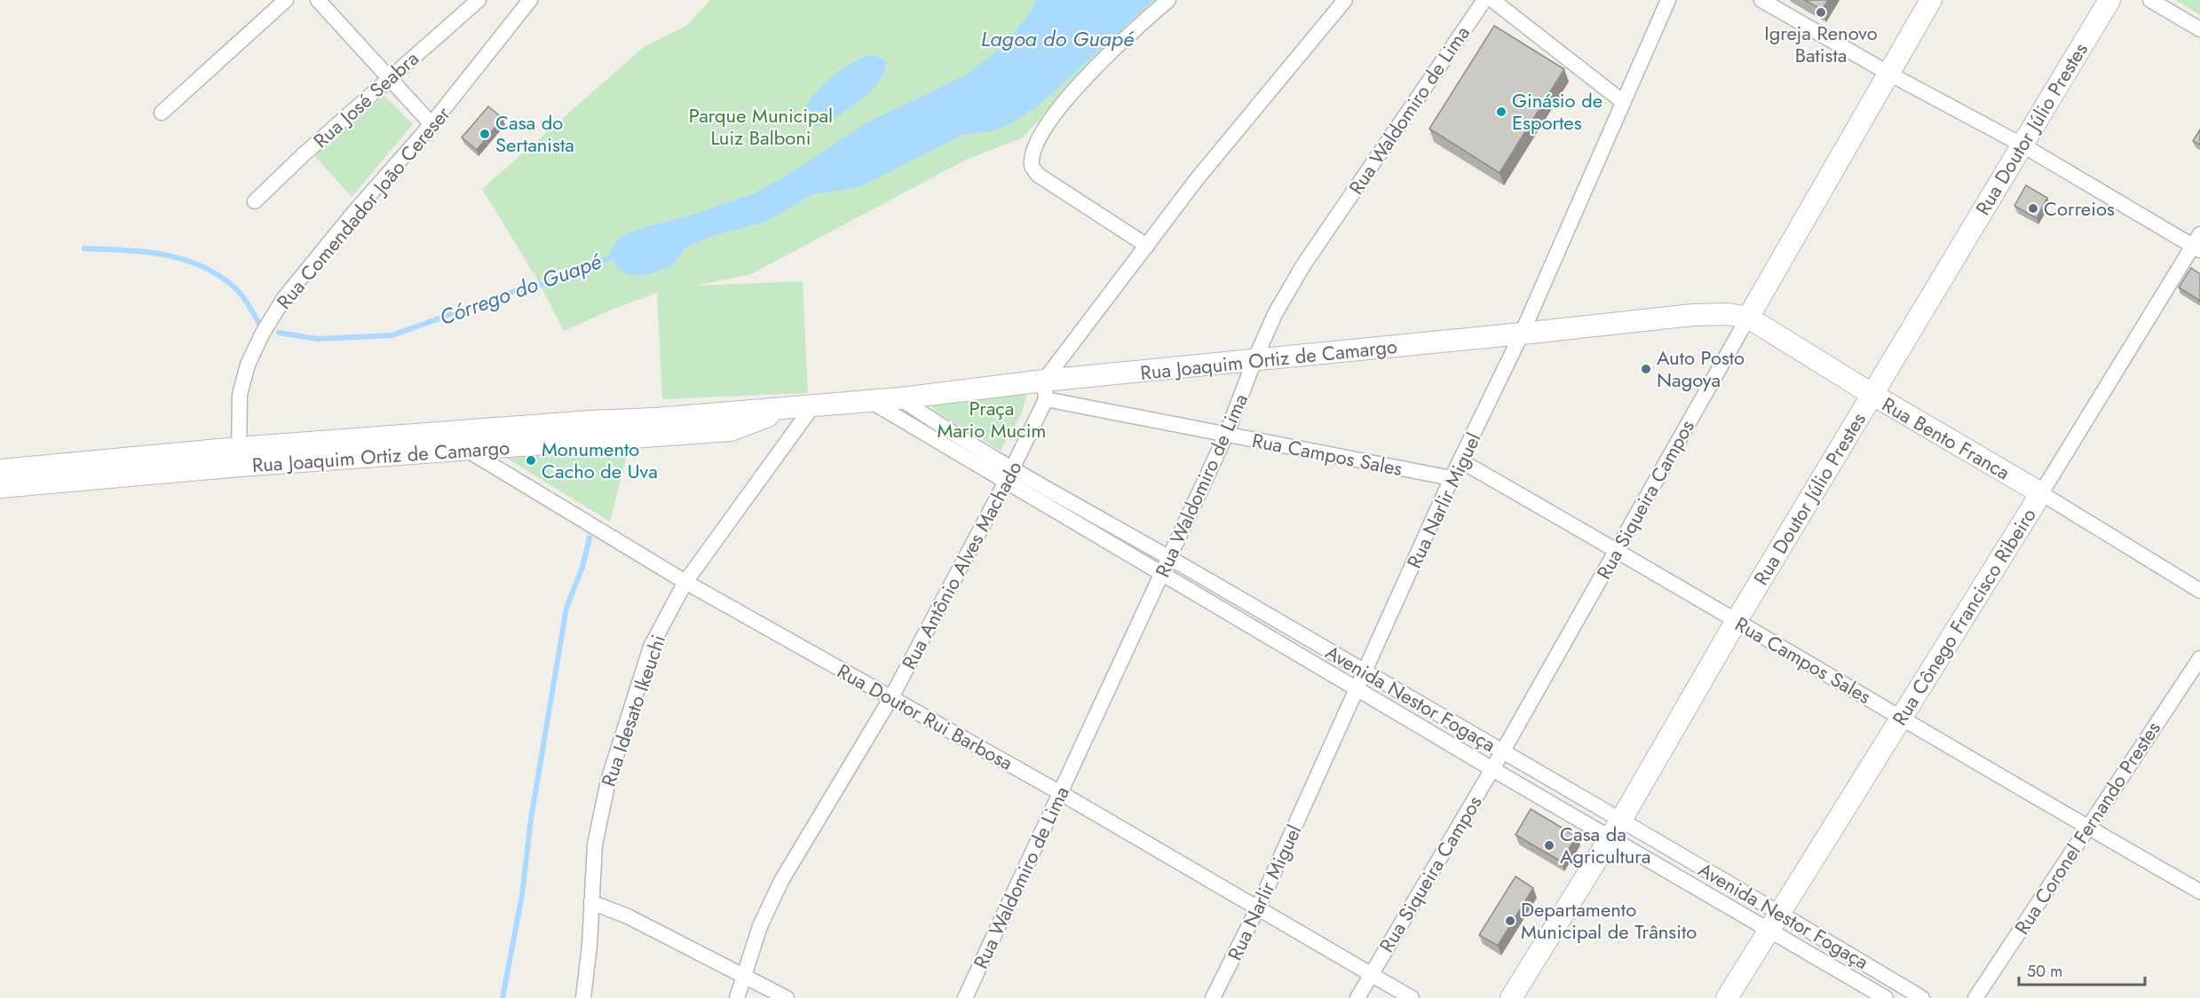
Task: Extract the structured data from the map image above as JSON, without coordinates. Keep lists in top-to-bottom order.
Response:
{
  "streets": {
    "main road": [
      "Rua Doutor Júlio Prestes",
      "Rua Joaquim Ortiz de Camargo",
      "Rua Bento Franca",
      "Rua Siqueira Campos",
      "Rua Cônego Francisco Ribeiro"
    ],
    "street": [
      "Rua José Seabra",
      "Rua Waldomiro de Lima",
      "Rua Comendador João Cereser",
      "Rua Campos Sales",
      "Rua Narlir Miguel",
      "Rua Antônio Alves Machado",
      "Avenida Nestor Fogaça",
      "Rua Idesato Ikeuchi",
      "Rua Doutor Rui Barbosa",
      "Rua Coronel Fernando Prestes"
    ]
  },
  "crossings": [
    ["Rua Waldomiro de Lima", "Rua Joaquim Ortiz de Camargo"],
    ["Rua Waldomiro de Lima", "Rua Campos Sales"],
    ["Rua Waldomiro de Lima", "Avenida Nestor Fogaça"],
    ["Rua Waldomiro de Lima", "Rua Doutor Rui Barbosa"],
    ["Rua Doutor Júlio Prestes", "Rua Bento Franca"],
    ["Rua Doutor Júlio Prestes", "Rua Campos Sales"],
    ["Rua Doutor Júlio Prestes", "Avenida Nestor Fogaça"],
    ["Rua Comendador João Cereser", "Rua Joaquim Ortiz de Camargo"],
    ["Rua Joaquim Ortiz de Camargo", "Rua Bento Franca"],
    ["Rua Joaquim Ortiz de Camargo", "Rua Campos Sales"],
    ["Rua Joaquim Ortiz de Camargo", "Rua Siqueira Campos"],
    ["Rua Joaquim Ortiz de Camargo", "Rua Narlir Miguel"],
    ["Rua Joaquim Ortiz de Camargo", "Rua Antônio Alves Machado"],
    ["Rua Joaquim Ortiz de Camargo", "Avenida Nestor Fogaça"],
    ["Rua Joaquim Ortiz de Camargo", "Rua Idesato Ikeuchi"],
    ["Rua Joaquim Ortiz de Camargo", "Rua Doutor Rui Barbosa"],
    ["Rua Bento Franca", "Rua Siqueira Campos"],
    ["Rua Bento Franca", "Rua Cônego Francisco Ribeiro"],
    ["Rua Campos Sales", "Rua Siqueira Campos"],
    ["Rua Campos Sales", "Rua Narlir Miguel"],
    ["Rua Campos Sales", "Rua Antônio Alves Machado"],
    ["Rua Campos Sales", "Rua Cônego Francisco Ribeiro"],
    ["Rua Campos Sales", "Rua Coronel Fernando Prestes"],
    ["Rua Siqueira Campos", "Avenida Nestor Fogaça"],
    ["Rua Siqueira Campos", "Rua Doutor Rui Barbosa"],
    ["Rua Narlir Miguel", "Avenida Nestor Fogaça"],
    ["Rua Narlir Miguel", "Rua Doutor Rui Barbosa"],
    ["Rua Antônio Alves Machado", "Avenida Nestor Fogaça"],
    ["Rua Antônio Alves Machado", "Rua Doutor Rui Barbosa"],
    ["Rua Cônego Francisco Ribeiro", "Avenida Nestor Fogaça"],
    ["Rua Idesato Ikeuchi", "Rua Doutor Rui Barbosa"]
  ],
  "water": ["Lagoa do Guapé", "Córrego do Guapé"],
  "parks": ["Parque Municipal Luiz Balboni", "Praça Mario Mucim"],
  "places": [
    "Igreja Renovo Batista",
    "Ginásio de Esportes",
    "Casa do Sertanista",
    "Correios",
    "Auto Posto Nagoya",
    "Monumento Cacho de Uva",
    "Casa da Agricultura",
    "Departamento Municipal de Trânsito"
  ],
  "scale_bar": "50 m"
}
